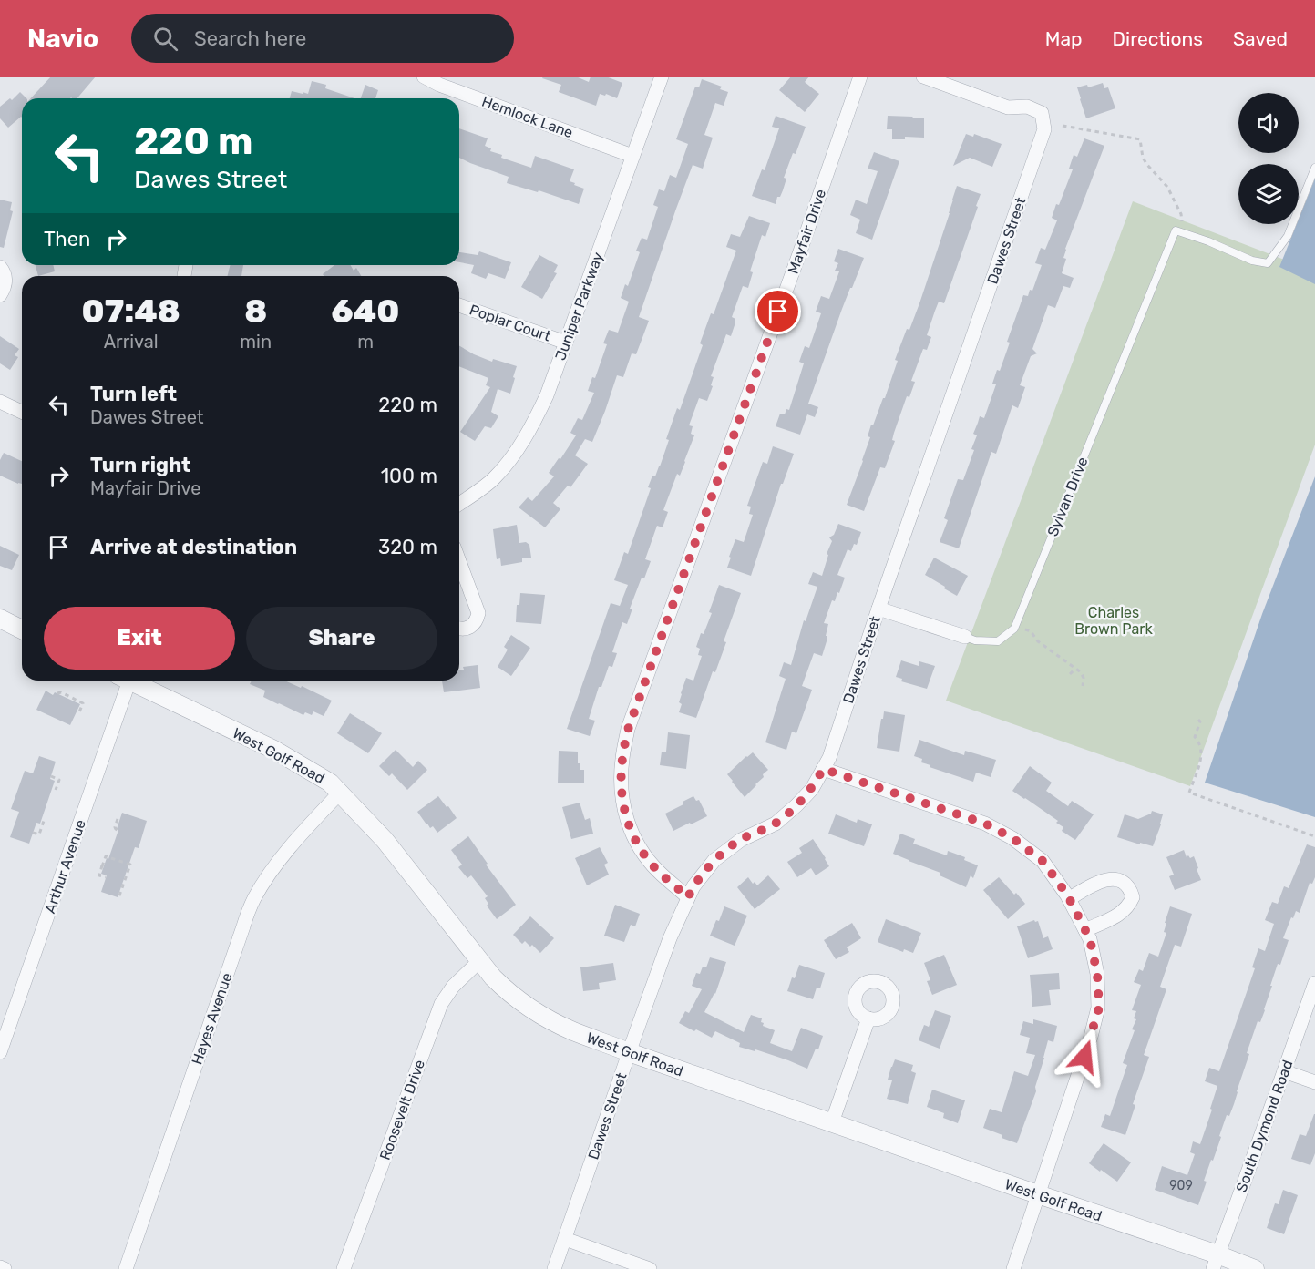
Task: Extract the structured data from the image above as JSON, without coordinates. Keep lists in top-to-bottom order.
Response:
{
  "streets": {
    "street": [
      "Hemlock Lane",
      "Mayfair Drive",
      "Dawes Street",
      "Juniper Parkway",
      "Poplar Court",
      "West Golf Road",
      "Arthur Avenue",
      "Hayes Avenue",
      "Roosevelt Drive",
      "South Dymond Road"
    ],
    "lane": ["Sylvan Drive"]
  },
  "crossings": [
    ["Hemlock Lane", "Juniper Parkway"],
    ["Mayfair Drive", "Dawes Street"],
    ["Dawes Street", "West Golf Road"],
    ["Juniper Parkway", "Poplar Court"],
    ["West Golf Road", "Hayes Avenue"],
    ["West Golf Road", "Roosevelt Drive"],
    ["West Golf Road", "South Dymond Road"]
  ],
  "parks": ["Charles Brown Park"],
  "house_numbers": ["909"],
  "page": {
    "header": "Navio",
    "search": "Search here",
    "nav": ["Map", "Directions", "Saved"],
    "turn": ["220 m", "Dawes Street"],
    "then": "Then",
    "eta": [
      "07:48",
      "Arrival",
      "8",
      "min",
      "640",
      "m"
    ],
    "list": [
      {
        "name": "Turn left",
        "note": "Dawes Street",
        "value": "220 m"
      },
      {
        "name": "Turn right",
        "note": "Mayfair Drive",
        "value": "100 m"
      },
      {
        "name": "Arrive at destination",
        "value": "320 m"
      }
    ],
    "buttons": ["Exit", "Share"]
  }
}
